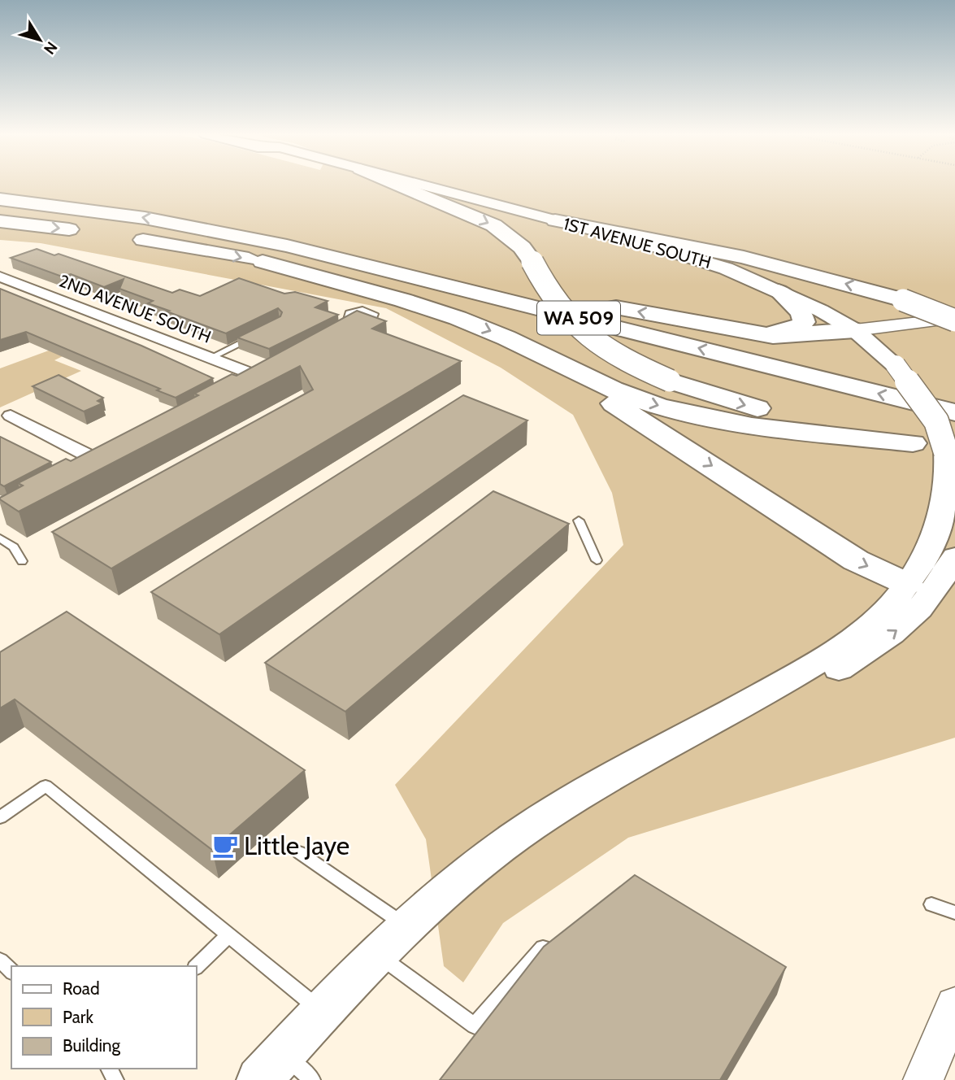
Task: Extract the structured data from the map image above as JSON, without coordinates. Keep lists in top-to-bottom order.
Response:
{
  "streets": {
    "highway": ["WA 509"],
    "main road": ["1ST AVENUE SOUTH"],
    "street": ["2ND AVENUE SOUTH"]
  },
  "places": {
    "cafe": ["Little Jaye"]
  },
  "legend": ["Road", "Park", "Building"],
  "north": "bottom right"
}
